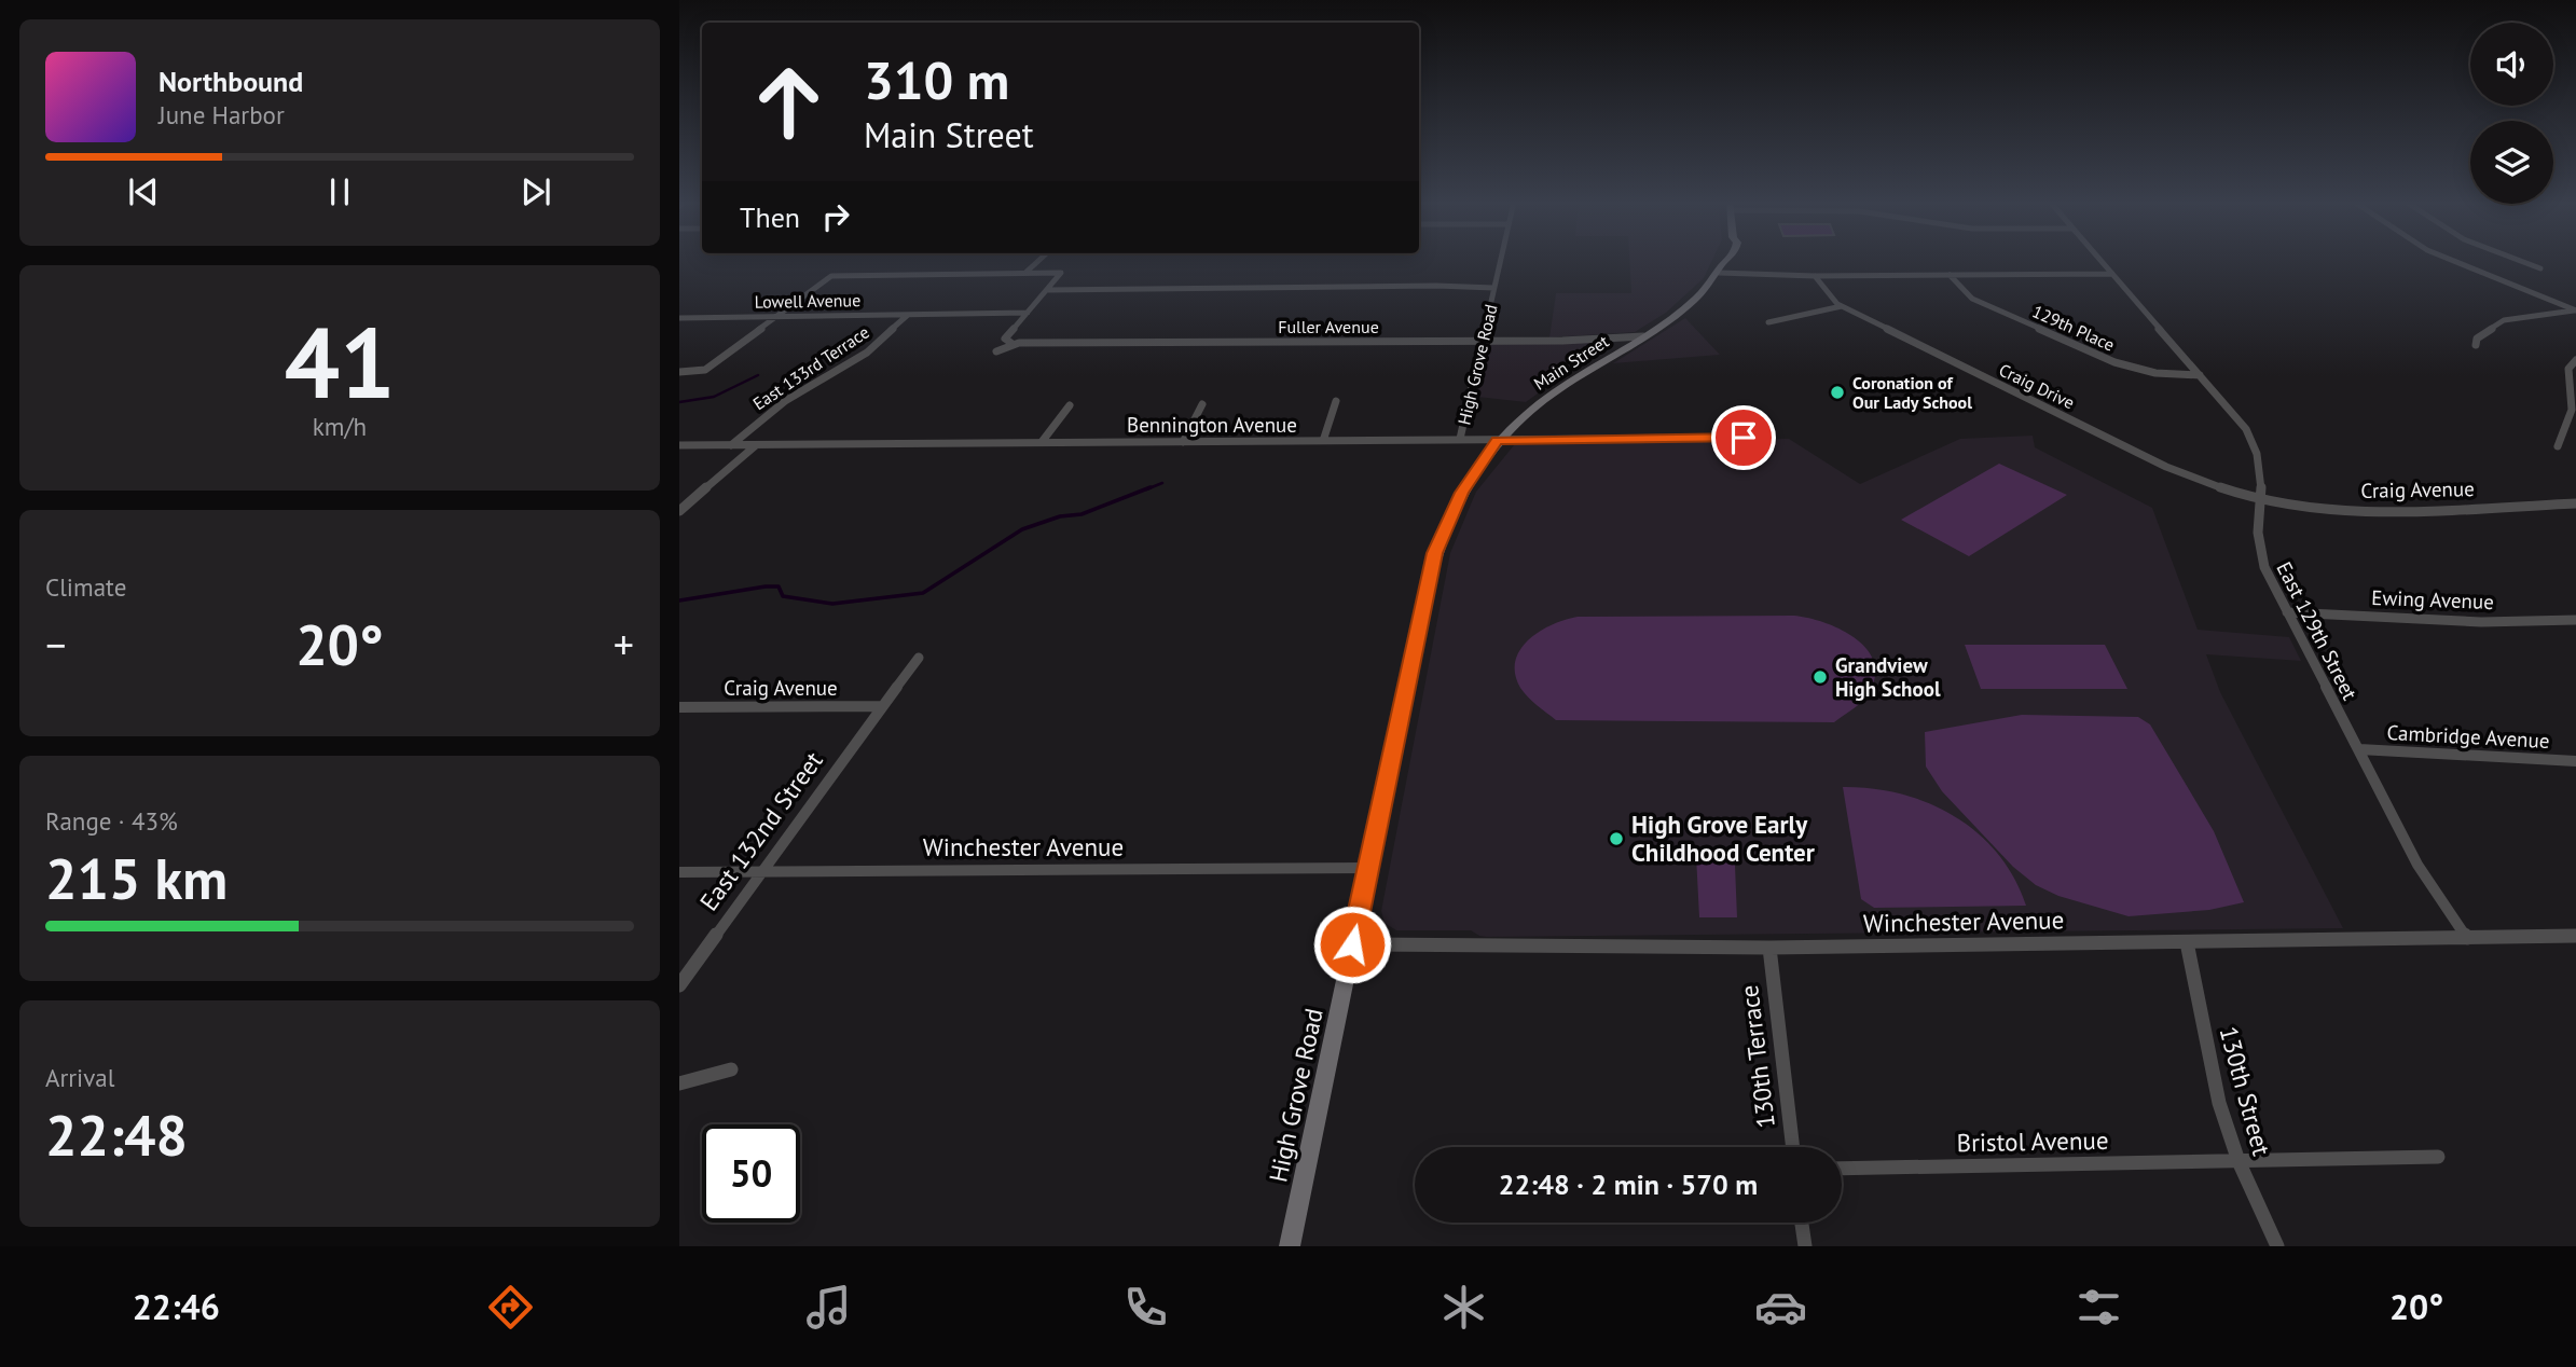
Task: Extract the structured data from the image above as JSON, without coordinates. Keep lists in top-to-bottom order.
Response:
{
  "streets": {
    "main road": ["Main Street", "High Grove Road"],
    "street": [
      "Lowell Avenue",
      "Fuller Avenue",
      "129th Place",
      "East 133rd Terrace",
      "Craig Drive",
      "Bennington Avenue",
      "Craig Avenue",
      "Ewing Avenue",
      "East 129th Street",
      "Cambridge Avenue",
      "East 132nd Street",
      "Winchester Avenue",
      "130th Terrace",
      "130th Street",
      "Bristol Avenue"
    ]
  },
  "crossings": [
    ["Lowell Avenue", "East 133rd Terrace"],
    ["Fuller Avenue", "Main Street"],
    ["Fuller Avenue", "High Grove Road"],
    ["129th Place", "East 129th Street"],
    ["Main Street", "High Grove Road"],
    ["Main Street", "Bennington Avenue"],
    ["High Grove Road", "Bennington Avenue"],
    ["High Grove Road", "Winchester Avenue"],
    ["East 133rd Terrace", "Bennington Avenue"],
    ["Craig Drive", "Craig Avenue"],
    ["Craig Drive", "East 129th Street"],
    ["Craig Avenue", "East 129th Street"],
    ["Craig Avenue", "East 132nd Street"],
    ["Ewing Avenue", "East 129th Street"],
    ["East 129th Street", "Cambridge Avenue"],
    ["East 129th Street", "Winchester Avenue"],
    ["East 132nd Street", "Winchester Avenue"],
    ["Winchester Avenue", "130th Terrace"],
    ["Winchester Avenue", "130th Street"],
    ["130th Street", "Bristol Avenue"]
  ],
  "places": ["Coronation of Our Lady School", "Grandview High School", "High Grove Early Childhood Center"],
  "page": {
    "turn": ["310 m", "Main Street"],
    "song": ["Northbound", "June Harbor"],
    "then": "Then",
    "tile": [
      ["41", "km/h"],
      "Climate",
      ["Range · 43%", "215 km"],
      ["Arrival", "22:48"]
    ],
    "heat": ["−", "20°", "+"],
    "limit": "50",
    "trip": "22:48 · 2 min · 570 m",
    "tabs": ["22:46", "20°"]
  }
}
